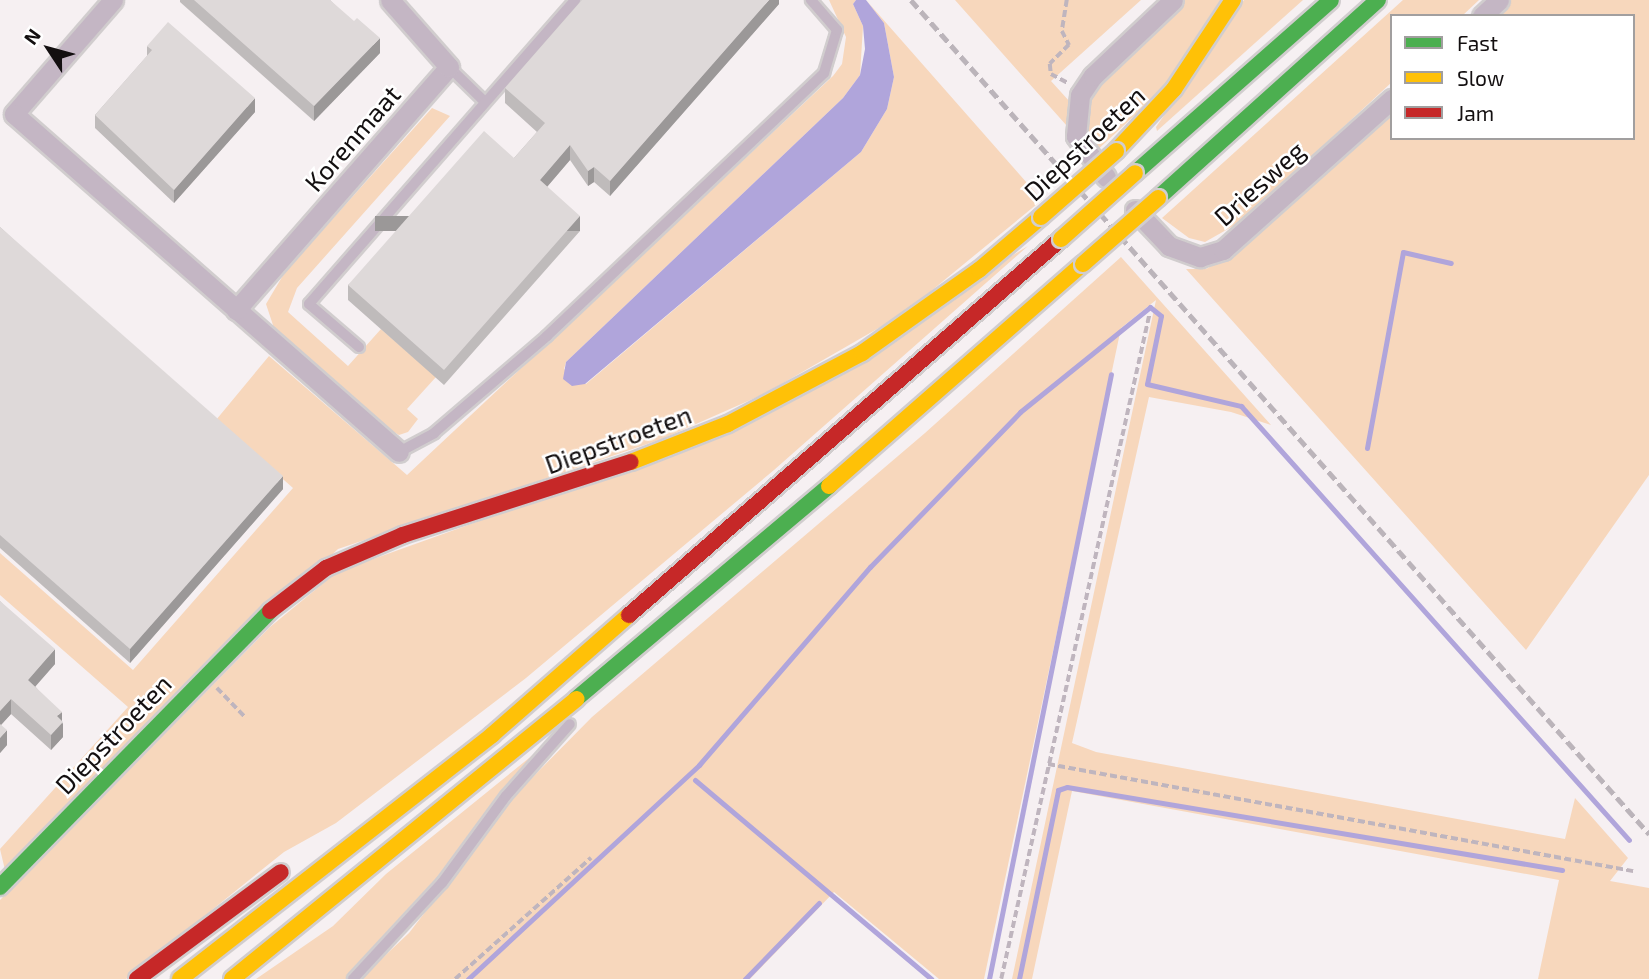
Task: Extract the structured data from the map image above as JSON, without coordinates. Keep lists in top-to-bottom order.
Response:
{
  "streets": {
    "main road": ["Diepstroeten"],
    "street": ["Korenmaat", "Driesweg"]
  },
  "legend": ["Fast", "Slow", "Jam"],
  "north": "top left"
}
